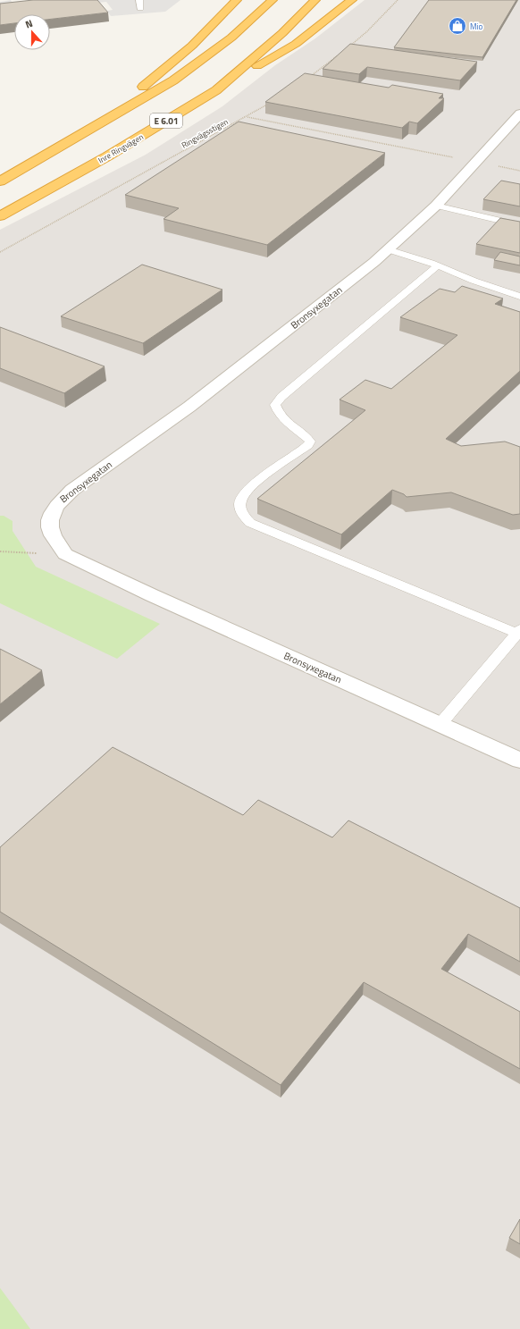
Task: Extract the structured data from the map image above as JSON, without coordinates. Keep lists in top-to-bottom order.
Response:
{
  "streets": {
    "highway": ["E 6.01", "Inre Ringvägen"],
    "street": ["Bronsyxegatan"],
    "path": ["Ringvägsstigen"]
  },
  "places": {
    "shop": ["Mio"]
  },
  "north": "top"
}
